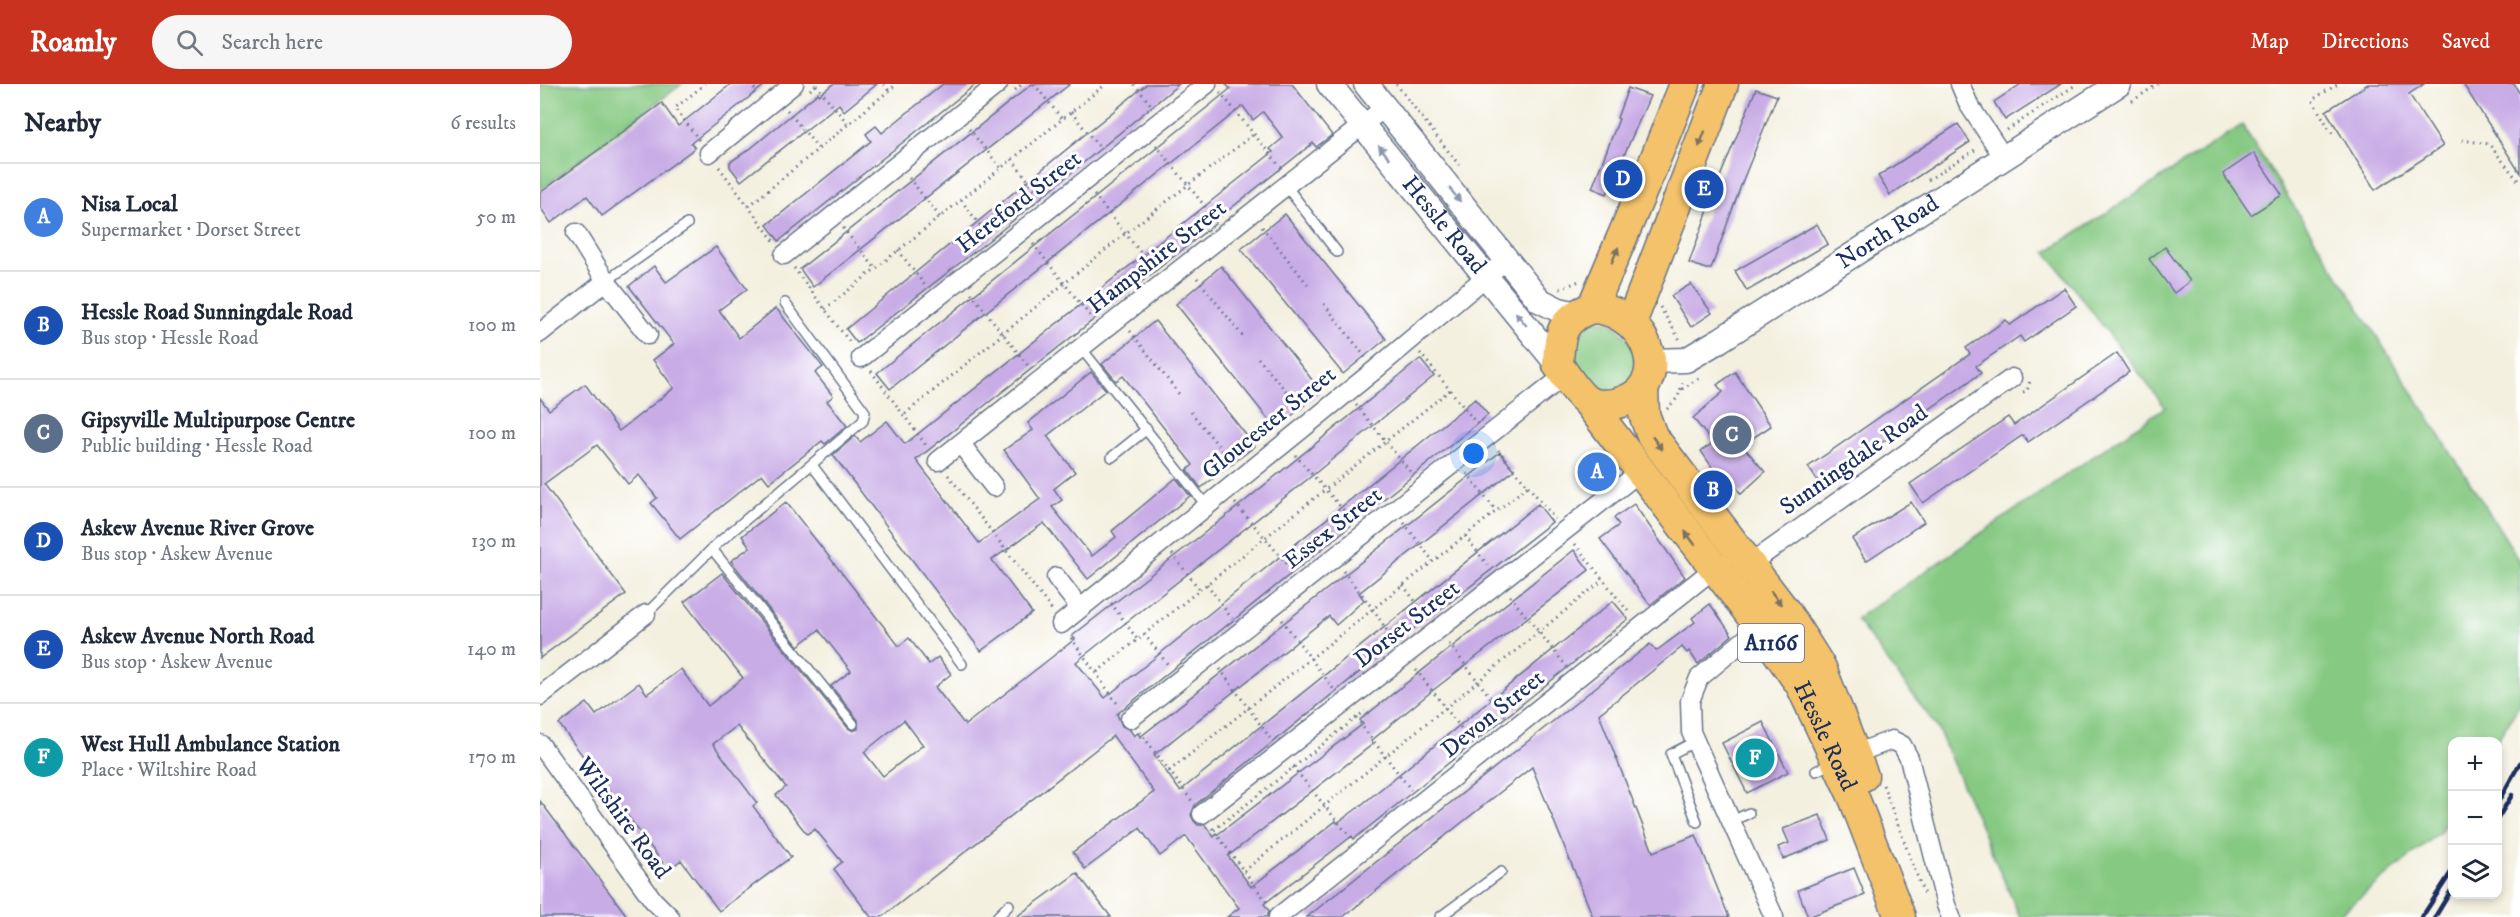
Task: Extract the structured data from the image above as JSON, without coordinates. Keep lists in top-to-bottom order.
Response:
{
  "streets": {
    "main road": ["Hessle Road", "A1166"],
    "street": [
      "Hereford Street",
      "North Road",
      "Hampshire Street",
      "Gloucester Street",
      "Sunningdale Road",
      "Essex Street",
      "Dorset Street",
      "Devon Street",
      "Wiltshire Road"
    ]
  },
  "crossings": [
    ["Hessle Road", "North Road"],
    ["Hessle Road", "Hampshire Street"],
    ["Hessle Road", "Gloucester Street"],
    ["Hessle Road", "Sunningdale Road"],
    ["Hessle Road", "Essex Street"],
    ["Hessle Road", "Dorset Street"],
    ["Hessle Road", "Devon Street"],
    ["North Road", "Essex Street"],
    ["Sunningdale Road", "Devon Street"]
  ],
  "page": {
    "header": "Roamly",
    "search": "Search here",
    "nav": ["Map", "Directions", "Saved"],
    "heading": ["Nearby", "6 results"],
    "pins": [
      "D",
      "E",
      "C",
      "A",
      "B",
      "F"
    ],
    "list": [
      {
        "mark": "A",
        "name": "Nisa Local",
        "note": "Supermarket · Dorset Street",
        "value": "50 m"
      },
      {
        "mark": "B",
        "name": "Hessle Road Sunningdale Road",
        "note": "Bus stop · Hessle Road",
        "value": "100 m"
      },
      {
        "mark": "C",
        "name": "Gipsyville Multipurpose Centre",
        "note": "Public building · Hessle Road",
        "value": "100 m"
      },
      {
        "mark": "D",
        "name": "Askew Avenue River Grove",
        "note": "Bus stop · Askew Avenue",
        "value": "130 m"
      },
      {
        "mark": "E",
        "name": "Askew Avenue North Road",
        "note": "Bus stop · Askew Avenue",
        "value": "140 m"
      },
      {
        "mark": "F",
        "name": "West Hull Ambulance Station",
        "note": "Place · Wiltshire Road",
        "value": "170 m"
      }
    ],
    "map_buttons": ["+", "−"]
  }
}
